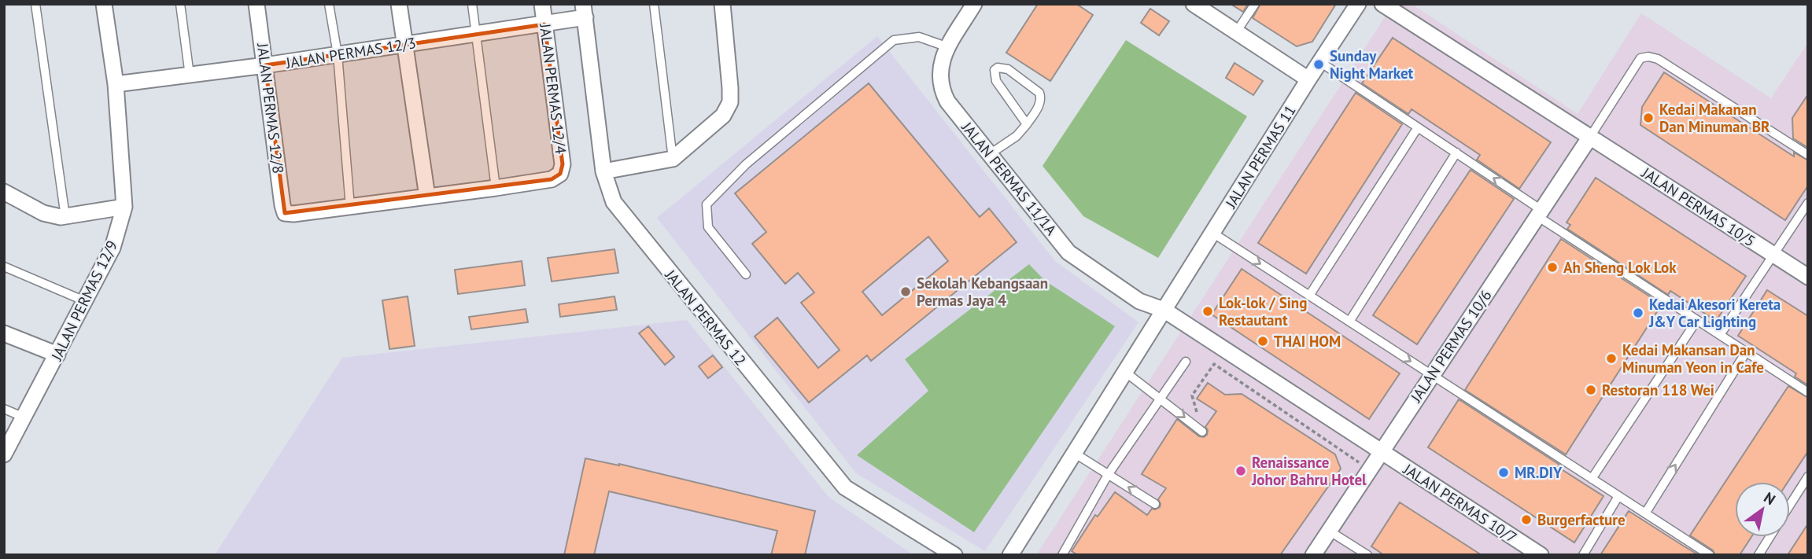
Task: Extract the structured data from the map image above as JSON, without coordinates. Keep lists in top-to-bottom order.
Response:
{
  "streets": {
    "street": [
      "JALAN PERMAS 12/3",
      "JALAN PERMAS 12/4",
      "JALAN PERMAS 12/8",
      "JALAN PERMAS 11",
      "JALAN PERMAS 11/1A",
      "JALAN PERMAS 10/5",
      "JALAN PERMAS 12/9",
      "JALAN PERMAS 12",
      "JALAN PERMAS 10/6",
      "JALAN PERMAS 10/7"
    ]
  },
  "crossings": [
    ["JALAN PERMAS 12/3", "JALAN PERMAS 12/4"],
    ["JALAN PERMAS 12/3", "JALAN PERMAS 12/8"],
    ["JALAN PERMAS 12/3", "JALAN PERMAS 12/9"],
    ["JALAN PERMAS 12/3", "JALAN PERMAS 12"],
    ["JALAN PERMAS 11", "JALAN PERMAS 11/1A"],
    ["JALAN PERMAS 11/1A", "JALAN PERMAS 10/6"],
    ["JALAN PERMAS 11/1A", "JALAN PERMAS 10/7"],
    ["JALAN PERMAS 10/5", "JALAN PERMAS 10/6"],
    ["JALAN PERMAS 10/6", "JALAN PERMAS 10/7"]
  ],
  "places": [
    "Sunday Night Market",
    "Kedai Makanan Dan Minuman BR",
    "Ah Sheng Lok Lok",
    "Sekolah Kebangsaan Permas Jaya 4",
    "Lok-lok / Sing Restautant",
    "Kedai Akesori Kereta J&Y Car Lighting",
    "THAI HOM",
    "Kedai Makansan Dan Minuman Yeon in Cafe",
    "Restoran 118 Wei",
    "Renaissance Johor Bahru Hotel",
    "MR.DIY",
    "Burgerfacture"
  ],
  "north": "top right"
}
